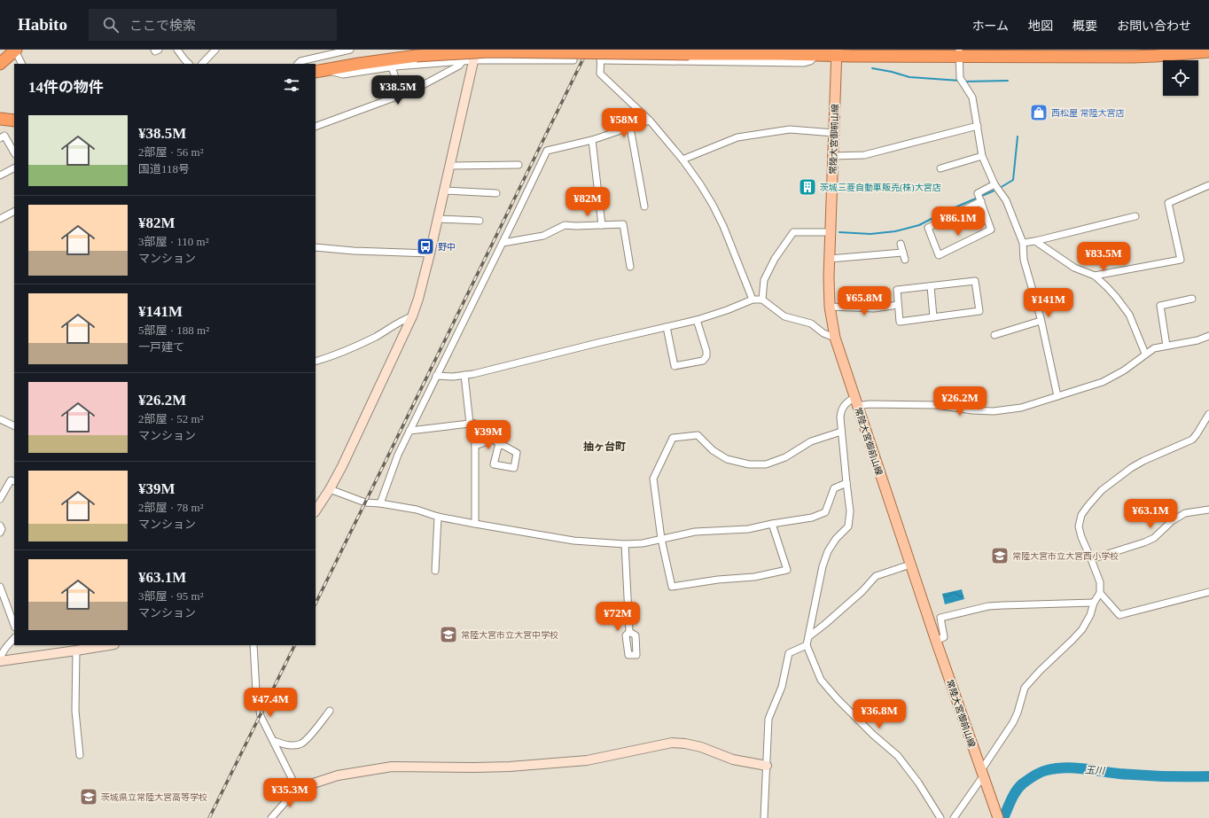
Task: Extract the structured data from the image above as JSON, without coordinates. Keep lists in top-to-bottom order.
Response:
{
  "streets": {
    "main road": ["常陸大宮御前山線"]
  },
  "districts": ["抽ヶ台町"],
  "water": ["玉川"],
  "places": {
    "shop": ["西松屋 常陸大宮店"],
    "building": ["茨城三菱自動車販売(株)大宮店"],
    "bus stop": ["野中"],
    "school or university": ["常陸大宮市立大宮西小学校", "常陸大宮市立大宮中学校", "茨城県立常陸大宮高等学校"]
  },
  "page": {
    "header": "Habito",
    "search": "ここで検索",
    "nav": [
      "ホーム",
      "地図",
      "概要",
      "お問い合わせ"
    ],
    "heading": "14件の物件",
    "price": [
      "¥38.5M",
      "¥58M",
      "¥82M",
      "¥86.1M",
      "¥83.5M",
      "¥65.8M",
      "¥141M",
      "¥26.2M",
      "¥39M",
      "¥63.1M",
      "¥72M",
      "¥47.4M",
      "¥36.8M",
      "¥35.3M"
    ],
    "list": [
      {
        "name": "¥38.5M",
        "note": "2部屋 · 56 m² · 国道118号"
      },
      {
        "name": "¥82M",
        "note": "3部屋 · 110 m² · マンション"
      },
      {
        "name": "¥141M",
        "note": "5部屋 · 188 m² · 一戸建て"
      },
      {
        "name": "¥26.2M",
        "note": "2部屋 · 52 m² · マンション"
      },
      {
        "name": "¥39M",
        "note": "2部屋 · 78 m² · マンション"
      },
      {
        "name": "¥63.1M",
        "note": "3部屋 · 95 m² · マンション"
      }
    ]
  }
}
